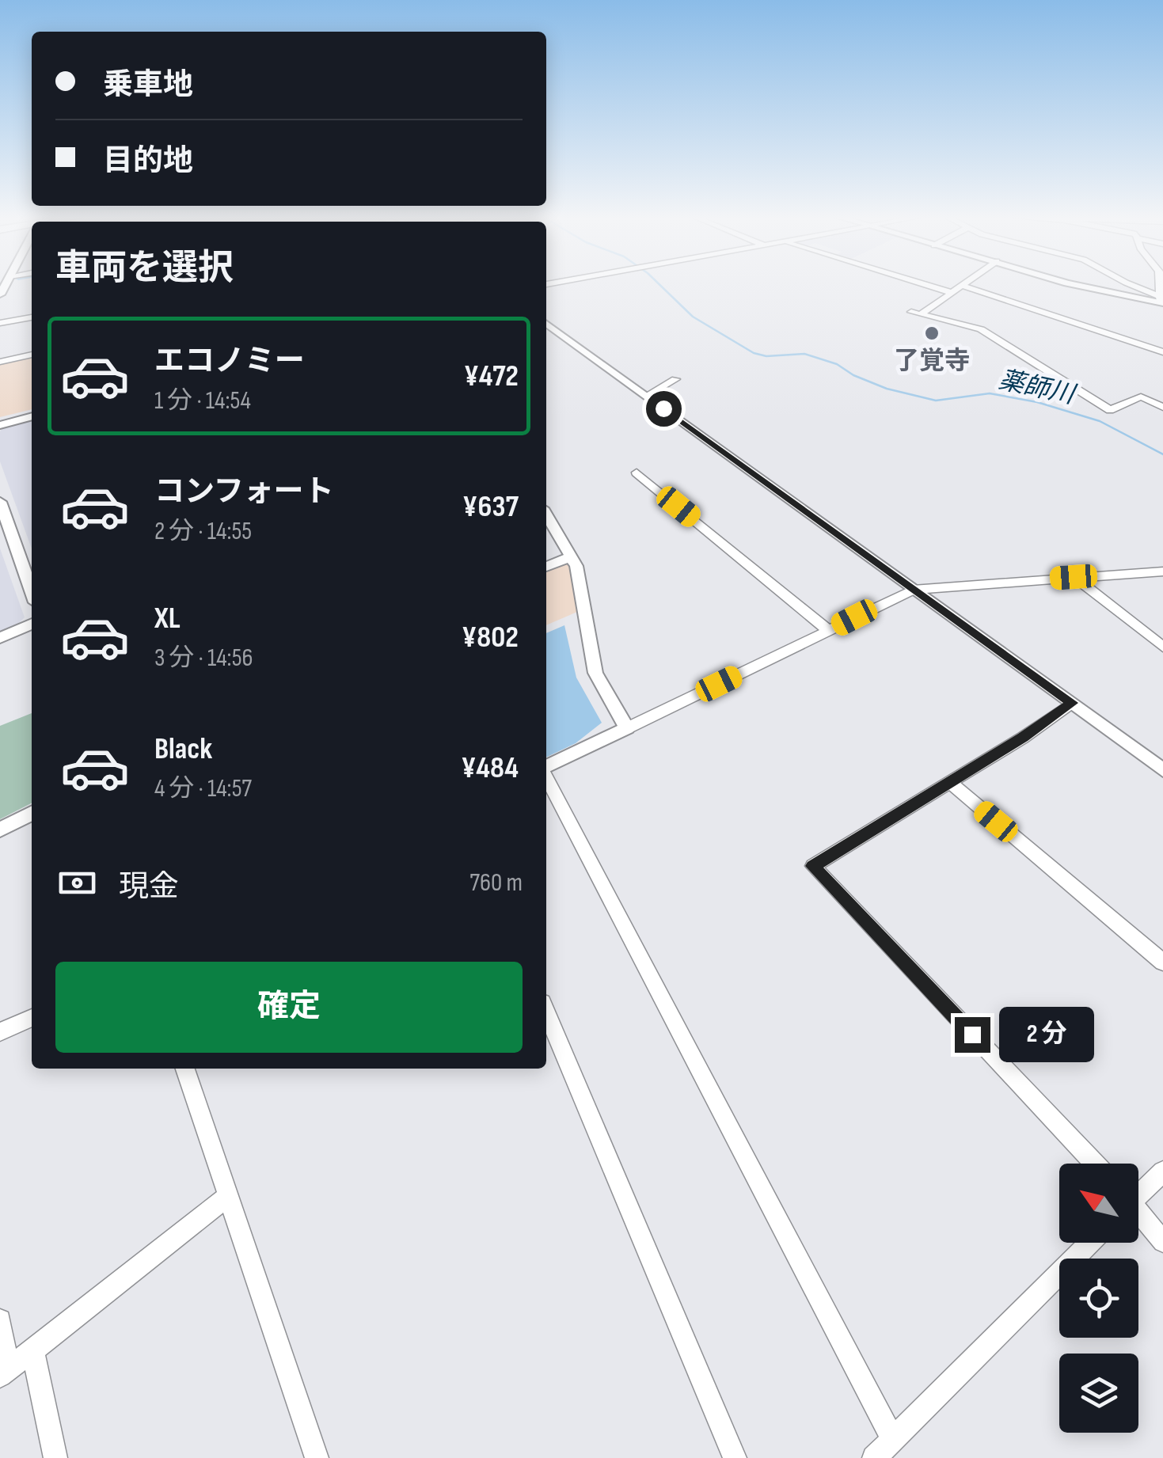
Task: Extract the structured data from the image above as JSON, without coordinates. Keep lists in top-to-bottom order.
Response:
{
  "water": ["薬師川"],
  "places": ["了覚寺"],
  "north": "top left",
  "page": {
    "banner": ["乗車地", "目的地"],
    "heading": "車両を選択",
    "list": [
      {
        "name": "エコノミー",
        "note": "1 分 · 14:54",
        "value": "¥472"
      },
      {
        "name": "コンフォート",
        "note": "2 分 · 14:55",
        "value": "¥637"
      },
      {
        "name": "XL",
        "note": "3 分 · 14:56",
        "value": "¥802"
      },
      {
        "name": "Black",
        "note": "4 分 · 14:57",
        "value": "¥484"
      }
    ],
    "pay": ["現金", "760 m"],
    "buttons": "確定",
    "bubble": "2 分"
  }
}
